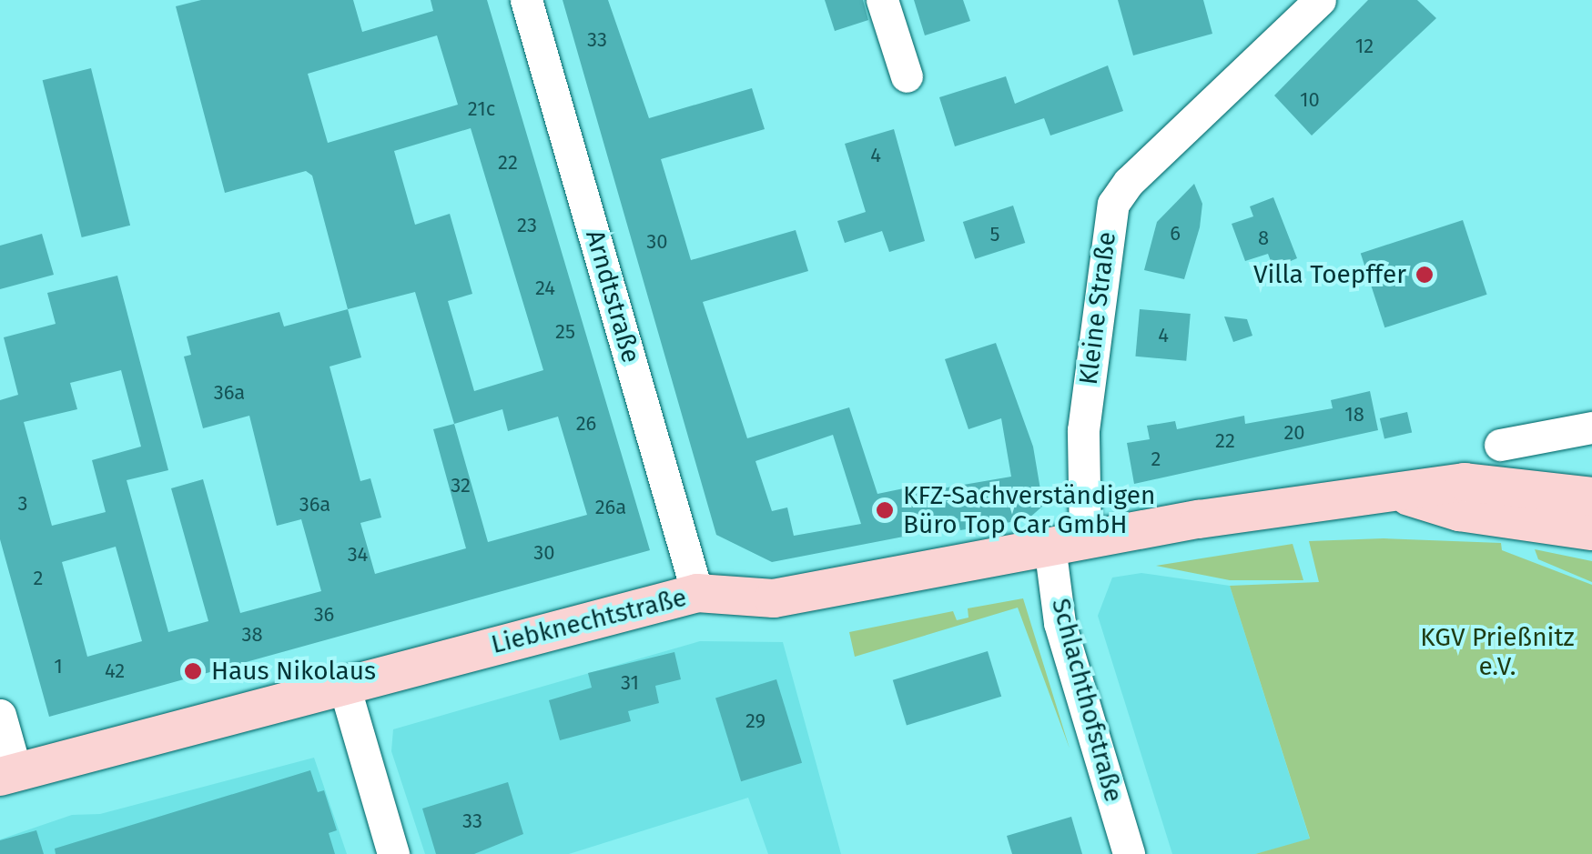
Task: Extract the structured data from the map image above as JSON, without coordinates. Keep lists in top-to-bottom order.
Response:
{
  "streets": {
    "main road": ["Liebknechtstraße"],
    "street": ["Arndtstraße", "Kleine Straße", "Schlachthofstraße"]
  },
  "crossings": [
    ["Arndtstraße", "Liebknechtstraße"],
    ["Kleine Straße", "Liebknechtstraße"],
    ["Kleine Straße", "Schlachthofstraße"],
    ["Liebknechtstraße", "Schlachthofstraße"]
  ],
  "parks": ["KGV Prießnitz e.V."],
  "places": ["Villa Toepffer", "KFZ-Sachverständigen Büro Top Car GmbH", "Haus Nikolaus"],
  "house_numbers": [
    "33",
    "12",
    "10",
    "21c",
    "4",
    "22",
    "23",
    "6",
    "5",
    "8",
    "30",
    "24",
    "25",
    "4",
    "36a",
    "18",
    "26",
    "20",
    "22",
    "2",
    "32",
    "3",
    "36a",
    "26a",
    "30",
    "34",
    "2",
    "36",
    "38",
    "1",
    "42",
    "31",
    "29",
    "33"
  ]
}
